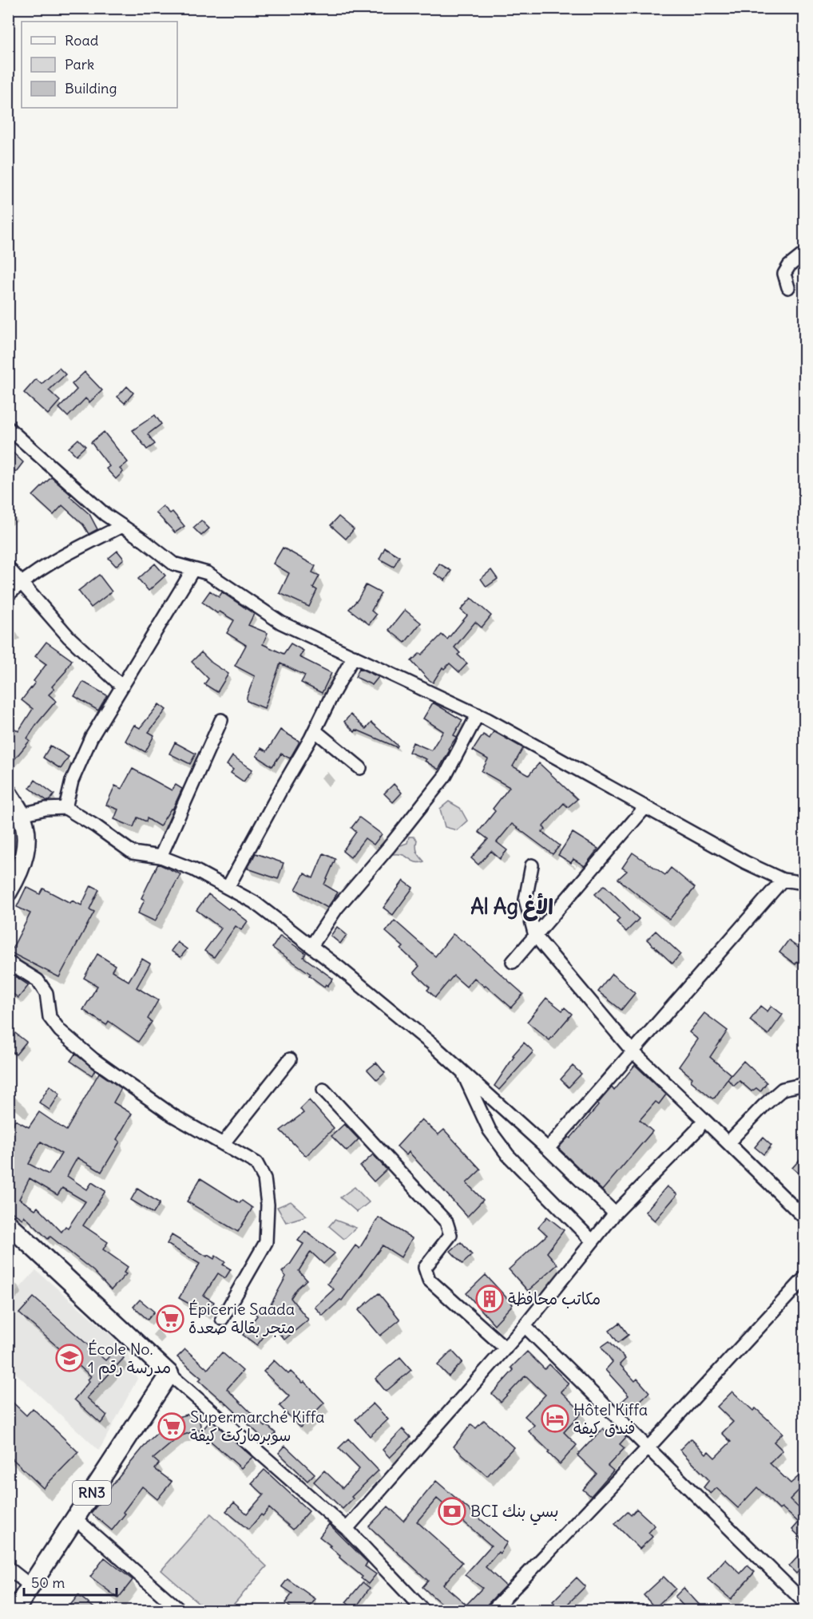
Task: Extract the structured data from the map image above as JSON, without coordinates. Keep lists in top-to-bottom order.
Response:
{
  "streets": {
    "highway": ["RN3"]
  },
  "districts": ["Al Ag الأغ"],
  "places": {
    "building": ["مكاتب محافظة"],
    "supermarket": ["Épicerie Saada متجر بقالة صعدة", "Supermarché Kiffa سوبرماركت كيفة"],
    "school or university": ["École No. 1 مدرسة رقم"],
    "hotel": ["Hôtel Kiffa فندق كيفة"],
    "bank": ["BCI بسي بنك"]
  },
  "legend": ["Road", "Park", "Building"],
  "scale_bar": "50 m"
}
